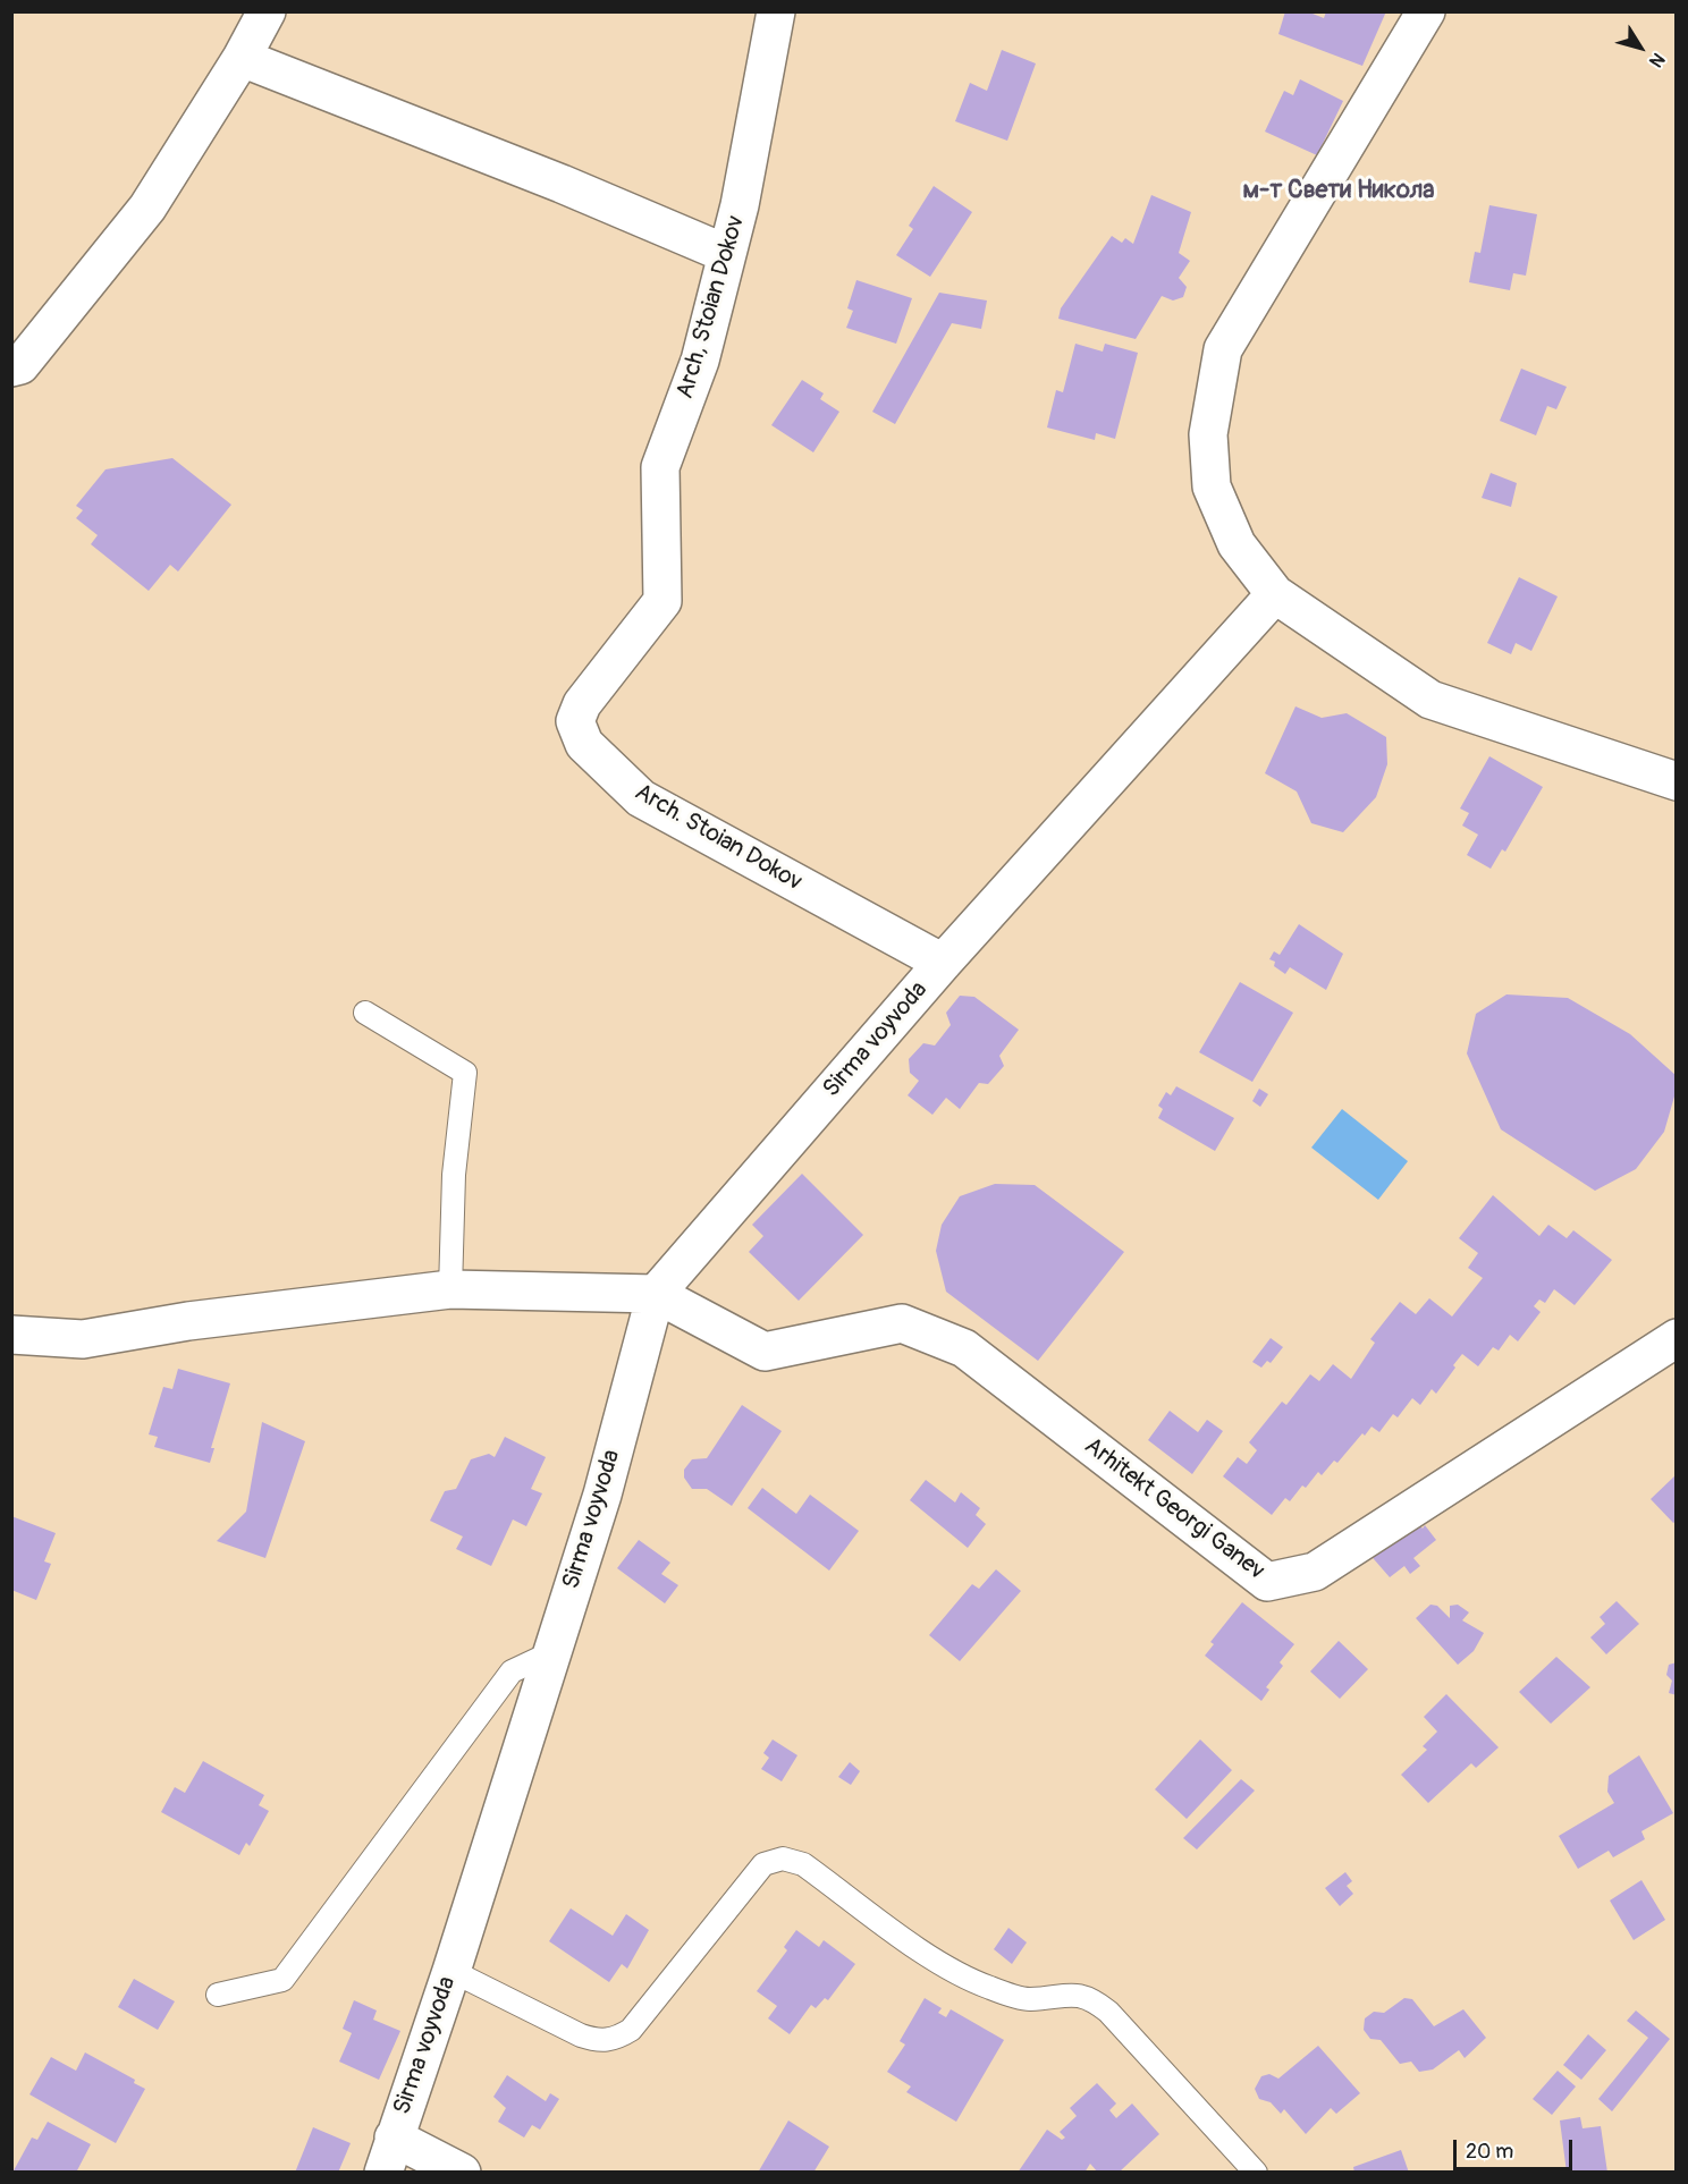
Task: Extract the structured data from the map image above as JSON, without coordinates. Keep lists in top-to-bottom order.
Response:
{
  "streets": {
    "street": [
      "Arch, Stoian Dokov",
      "Arch. Stoian Dokov",
      "Sirma voyvoda",
      "Arhitekt Georgi Ganev"
    ]
  },
  "crossings": [
    ["Arch, Stoian Dokov", "Arch. Stoian Dokov"],
    ["Arch. Stoian Dokov", "Sirma voyvoda"],
    ["Sirma voyvoda", "Arhitekt Georgi Ganev"]
  ],
  "districts": ["м-т Свети Никола"],
  "scale_bar": "20 m",
  "north": "bottom right"
}
